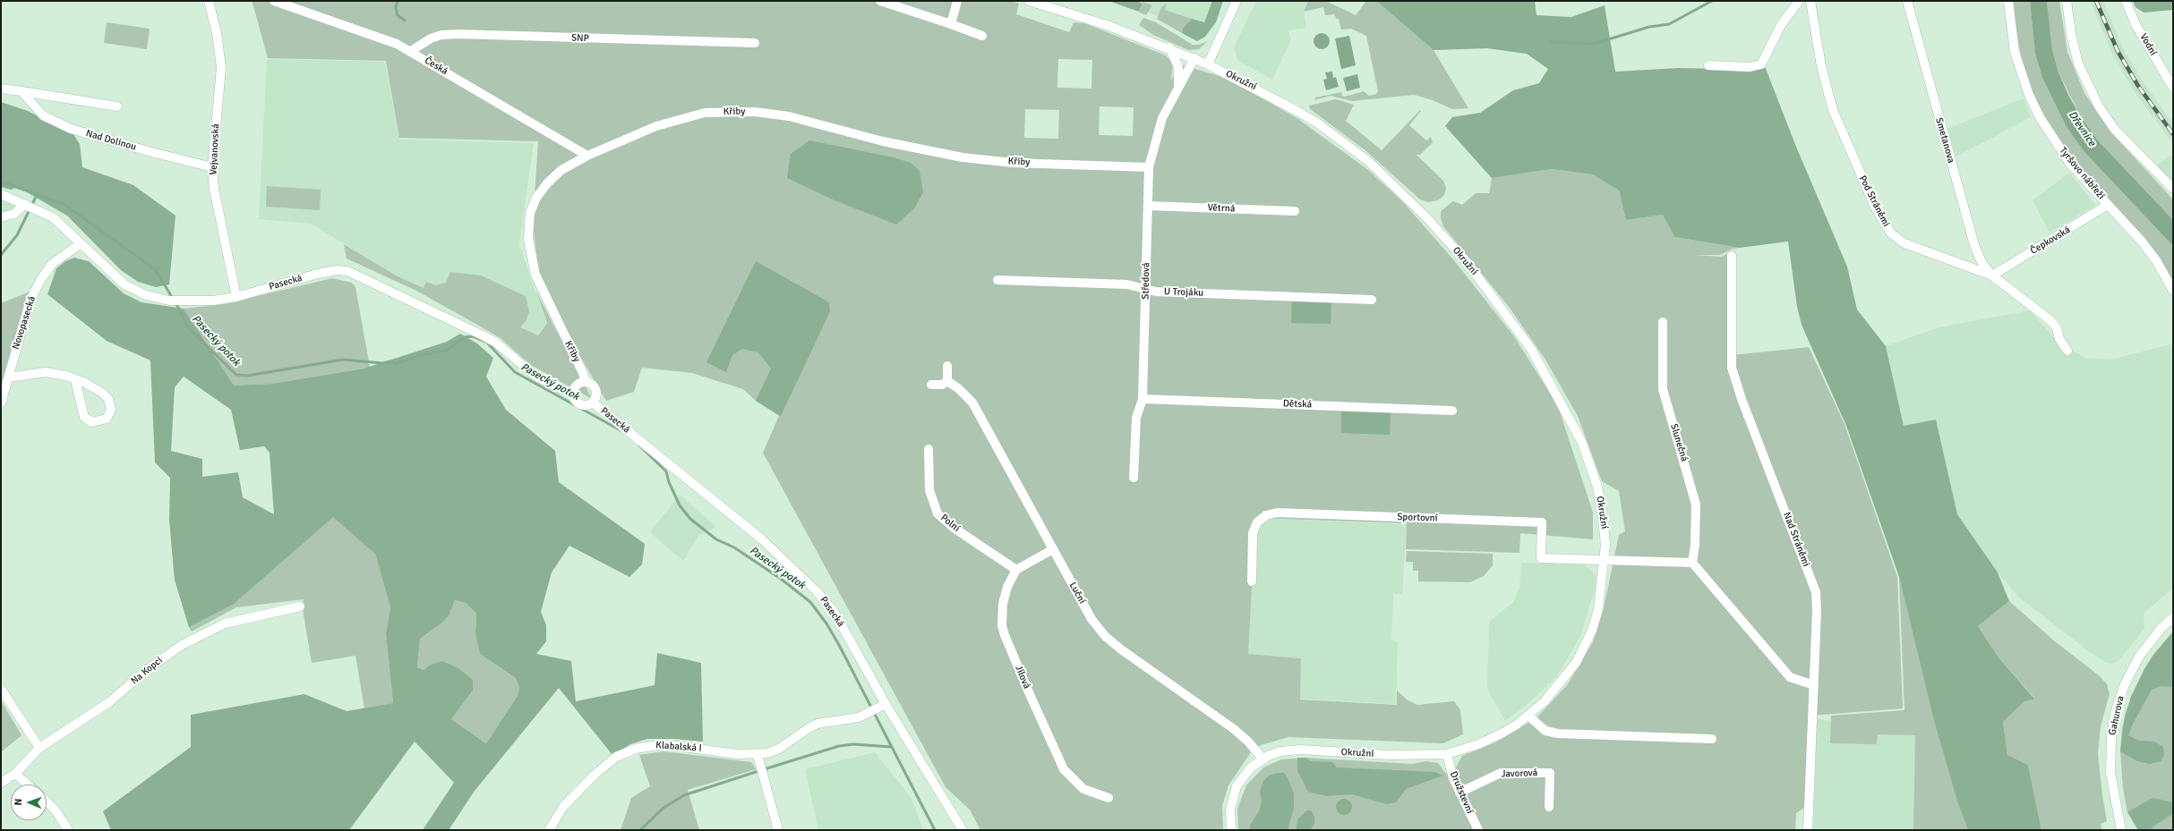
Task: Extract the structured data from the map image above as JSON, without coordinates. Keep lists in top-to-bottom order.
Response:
{
  "streets": {
    "street": [
      "SNP",
      "Vodní",
      "Česká",
      "Okružní",
      "Křiby",
      "Nad Dolinou",
      "Smetanova",
      "Vejvanovská",
      "Tyršovo nábřeží",
      "Pod Stráněmi",
      "Větrná",
      "Čepkovská",
      "Středová",
      "Pasecká",
      "U Trojáku",
      "Novopasecká",
      "Dětská",
      "Slunečná",
      "Sportovní",
      "Polní",
      "Nad Stráněmi",
      "Luční",
      "Na Kopci",
      "Jílová",
      "Gahurova",
      "Klabalská I",
      "Javorová",
      "Družstevní"
    ]
  },
  "crossings": [
    ["SNP", "Česká"],
    ["Česká", "Křiby"],
    ["Okružní", "Středová"],
    ["Okružní", "Sportovní"],
    ["Okružní", "Luční"],
    ["Okružní", "Družstevní"],
    ["Křiby", "Středová"],
    ["Křiby", "Pasecká"],
    ["Nad Dolinou", "Vejvanovská"],
    ["Smetanova", "Pod Stráněmi"],
    ["Smetanova", "Čepkovská"],
    ["Vejvanovská", "Pasecká"],
    ["Tyršovo nábřeží", "Čepkovská"],
    ["Pod Stráněmi", "Čepkovská"],
    ["Větrná", "Středová"],
    ["Středová", "U Trojáku"],
    ["Středová", "Dětská"],
    ["Pasecká", "Novopasecká"],
    ["Pasecká", "Klabalská I"],
    ["Polní", "Jílová"],
    ["Javorová", "Družstevní"]
  ],
  "water": ["Dřevnice", "Pasecký potok"],
  "north": "left"
}
